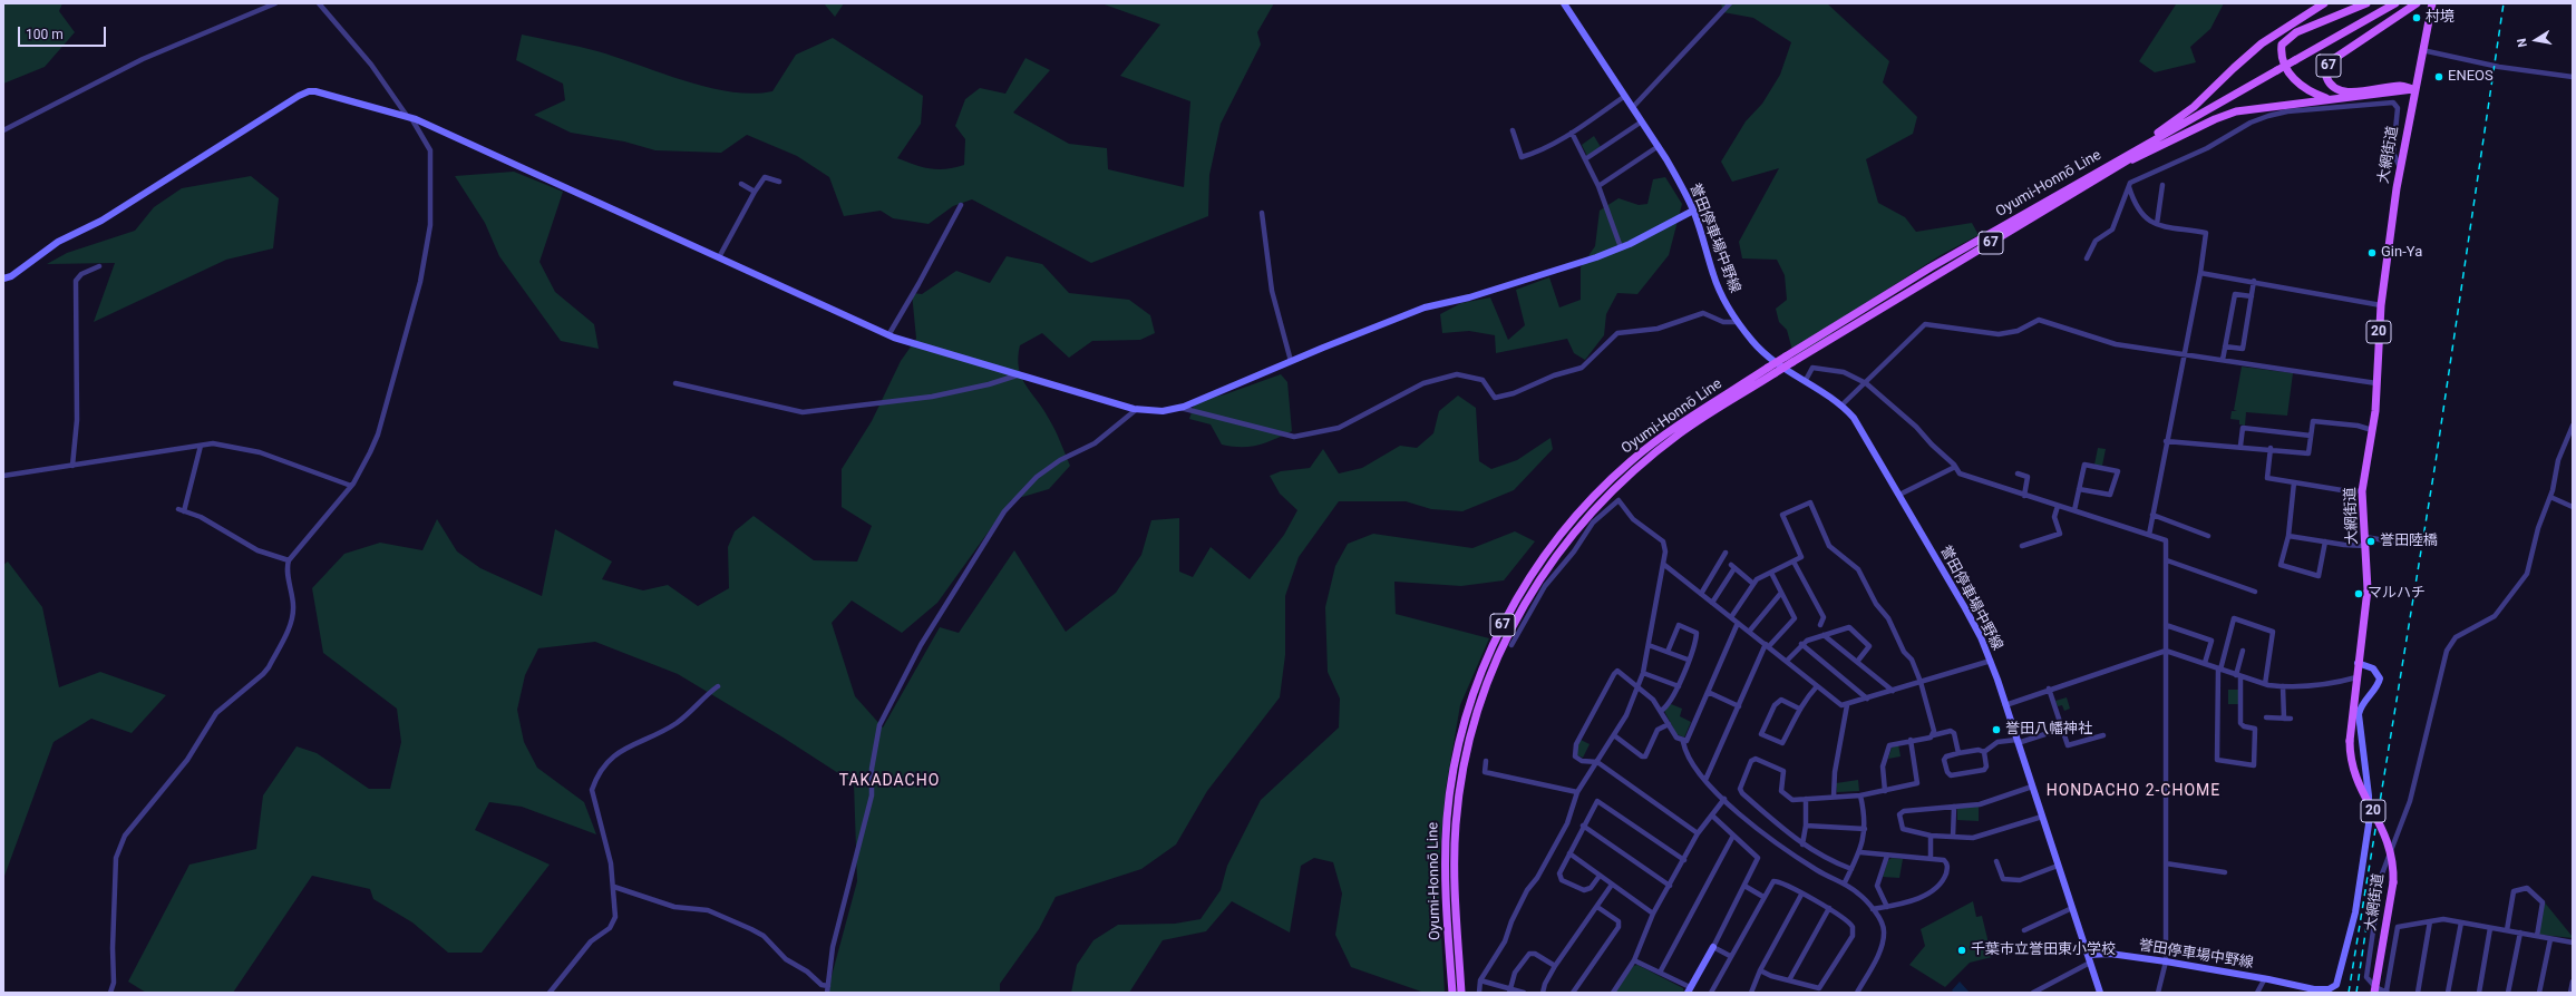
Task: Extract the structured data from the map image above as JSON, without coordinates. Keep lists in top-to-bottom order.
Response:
{
  "streets": {
    "main road": [
      "67",
      "大網街道",
      "Oyumi-Honnō Line",
      "20"
    ],
    "street": ["誉田停車場中野線"]
  },
  "crossings": [
    ["67", "大網街道"],
    ["67", "Oyumi-Honnō Line"],
    ["大網街道", "誉田停車場中野線"]
  ],
  "districts": ["TAKADACHO", "HONDACHO 2-CHOME"],
  "places": [
    "村境",
    "ENEOS",
    "Gin-Ya",
    "誉田陸橋",
    "マルハチ",
    "誉田八幡神社",
    "千葉市立誉田東小学校"
  ],
  "scale_bar": "100 m",
  "north": "left"
}
